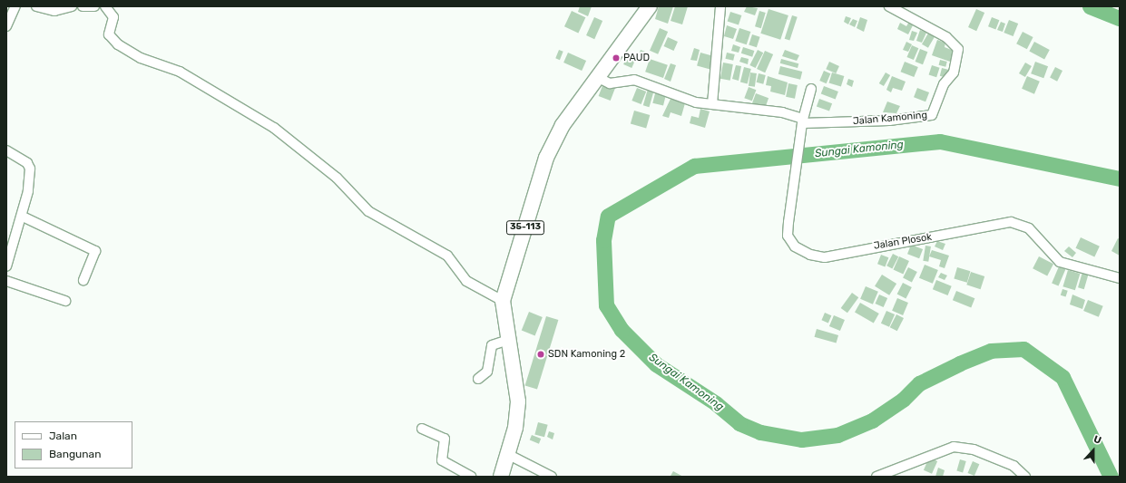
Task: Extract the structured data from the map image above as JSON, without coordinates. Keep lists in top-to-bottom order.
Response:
{
  "streets": {
    "main road": ["35-113"],
    "street": ["Jalan Kamoning", "Jalan Plosok"]
  },
  "crossings": [
    ["Jalan Kamoning", "Jalan Plosok"]
  ],
  "water": ["Sungai Kamoning"],
  "places": ["PAUD", "SDN Kamoning 2"],
  "legend": ["Jalan", "Bangunan"],
  "north": "top"
}
